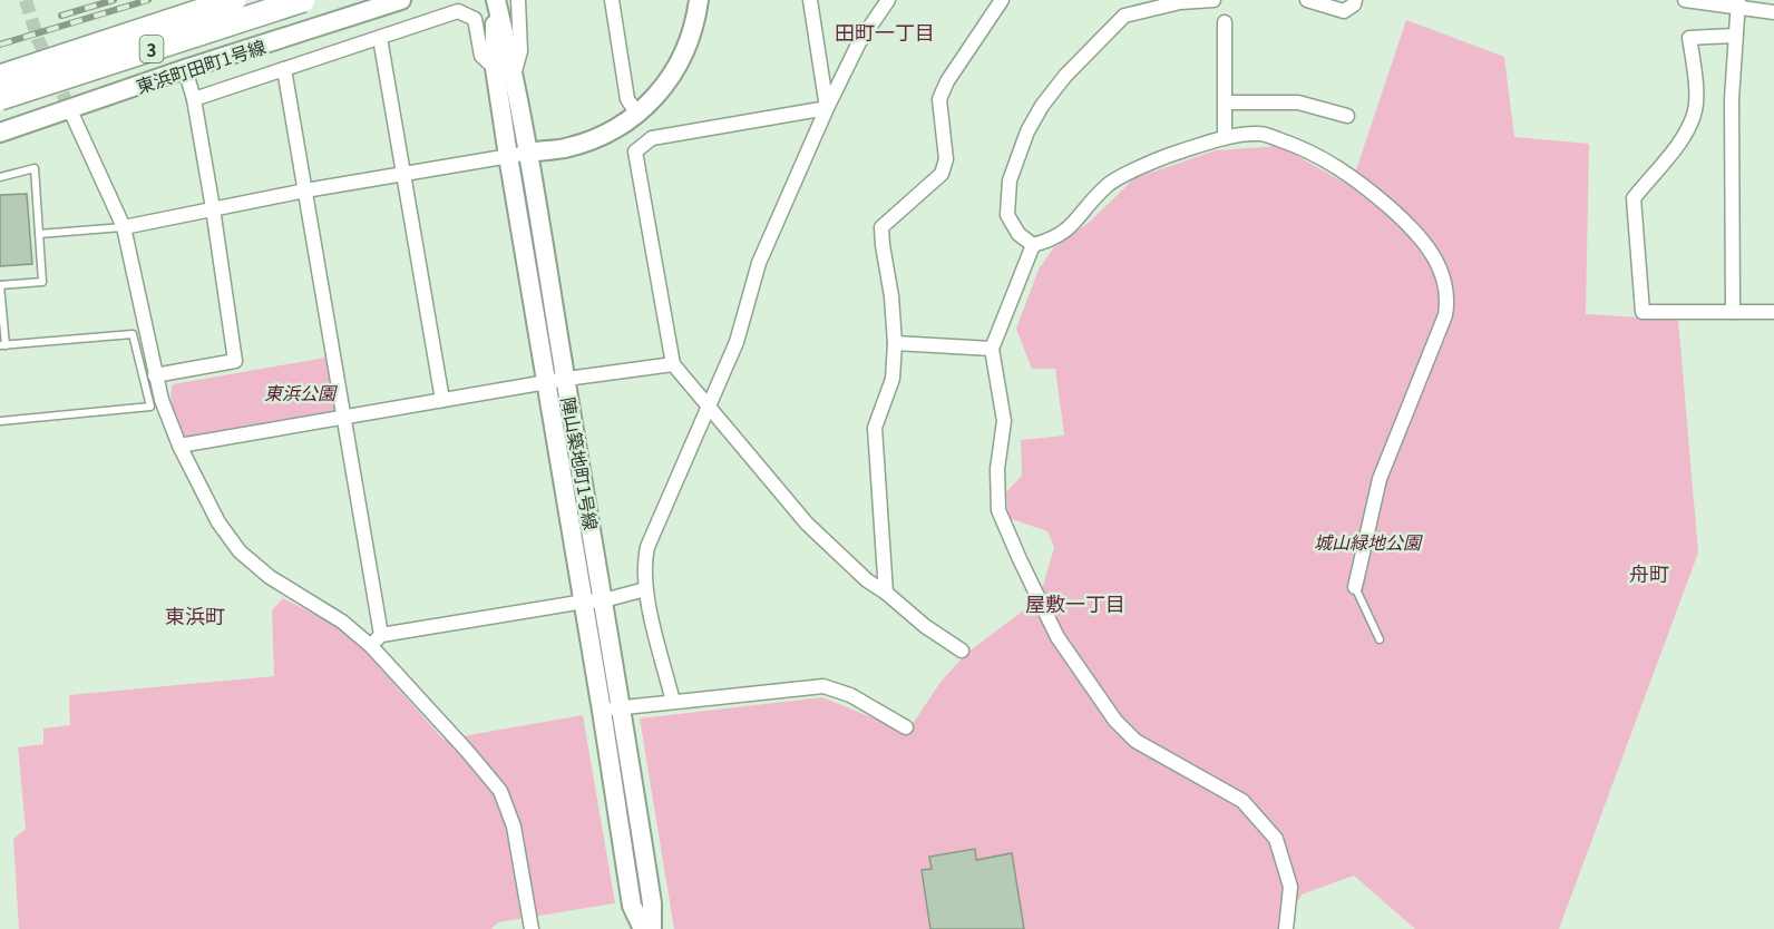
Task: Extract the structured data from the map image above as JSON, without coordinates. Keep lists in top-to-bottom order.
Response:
{
  "streets": {
    "highway": ["3"],
    "street": ["東浜町田町1号線", "陣山築地町1号線"]
  },
  "districts": [
    "田町一丁目",
    "舟町",
    "屋敷一丁目",
    "東浜町"
  ],
  "parks": ["東浜公園", "城山緑地公園"]
}
